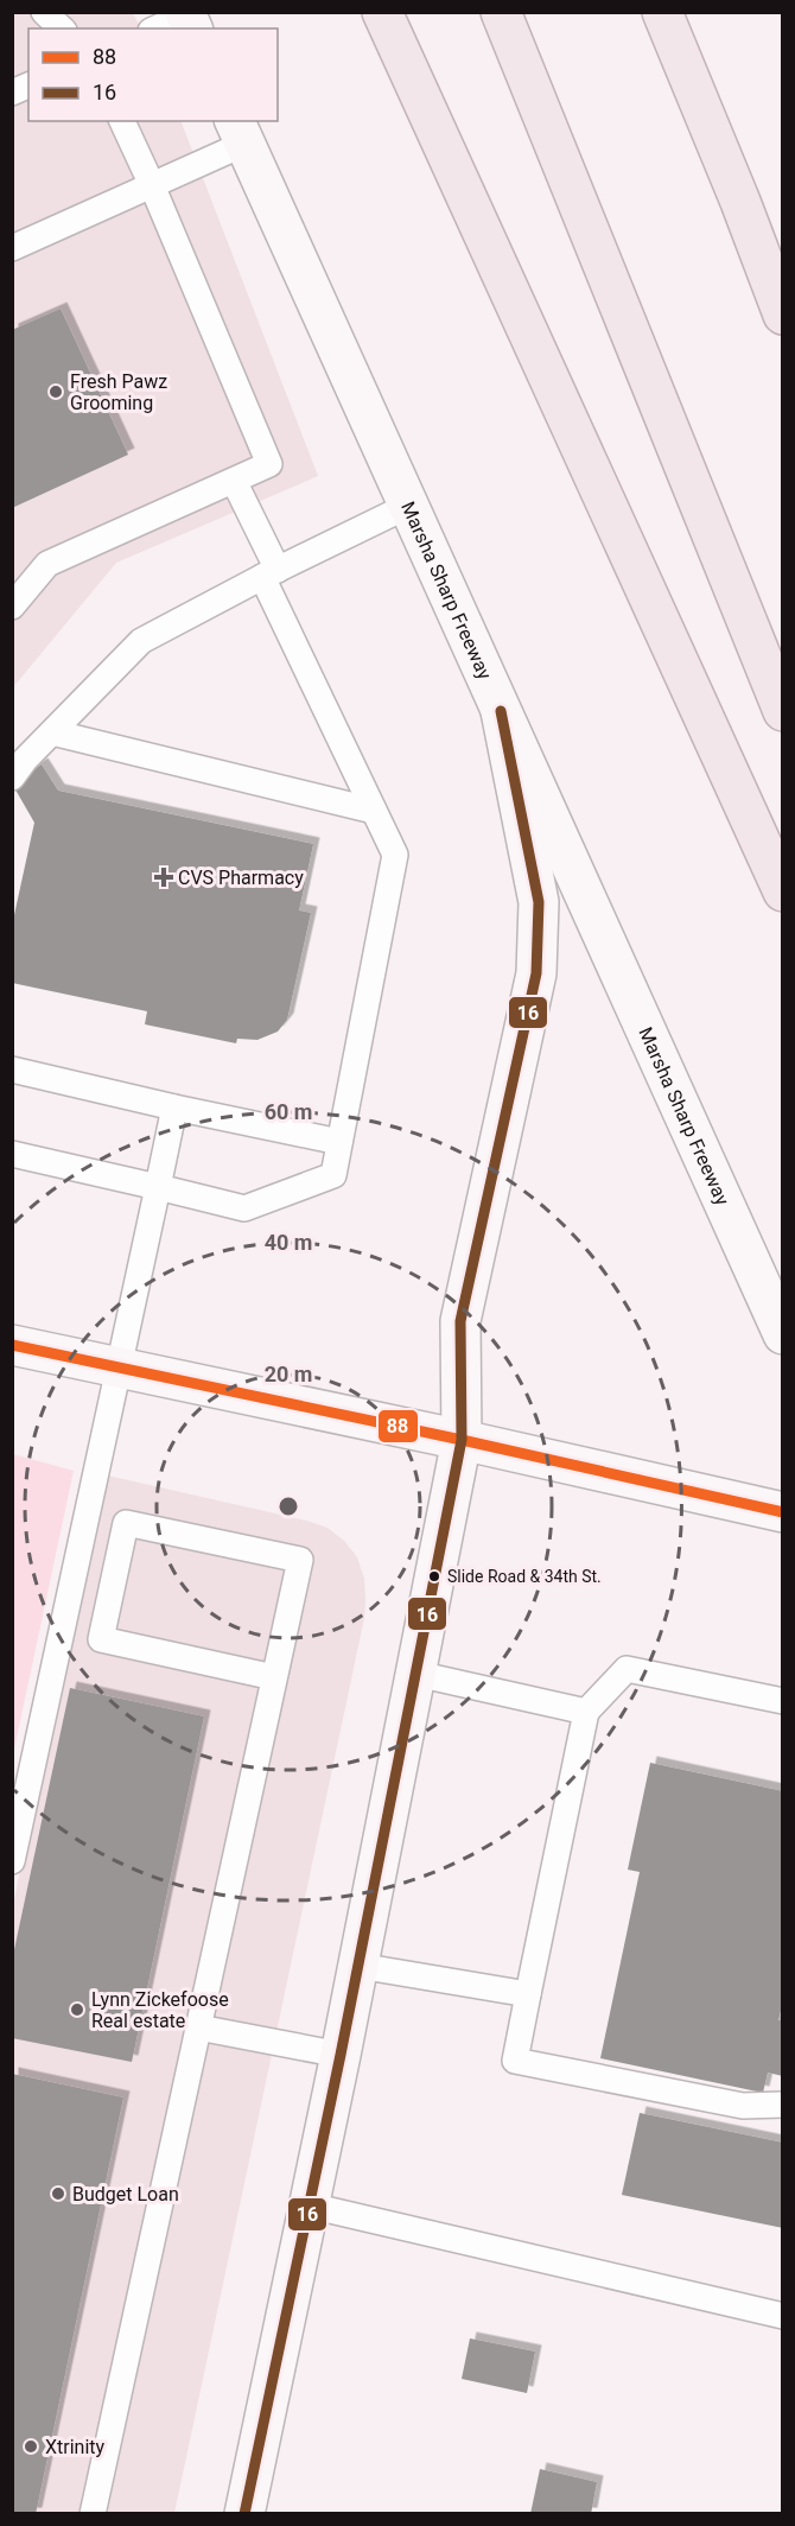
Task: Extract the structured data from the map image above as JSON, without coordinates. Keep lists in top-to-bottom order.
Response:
{
  "streets": {
    "main road": ["Marsha Sharp Freeway"]
  },
  "places": {
    "other": [
      "Fresh Pawz Grooming",
      "Slide Road & 34th St.",
      "Lynn Zickefoose Real estate",
      "Budget Loan",
      "Xtrinity"
    ],
    "health": ["CVS Pharmacy"]
  },
  "lines": ["transit line 16", "transit line 88"],
  "legend": ["88", "16"],
  "rings": ["60 m", "40 m", "20 m"]
}
